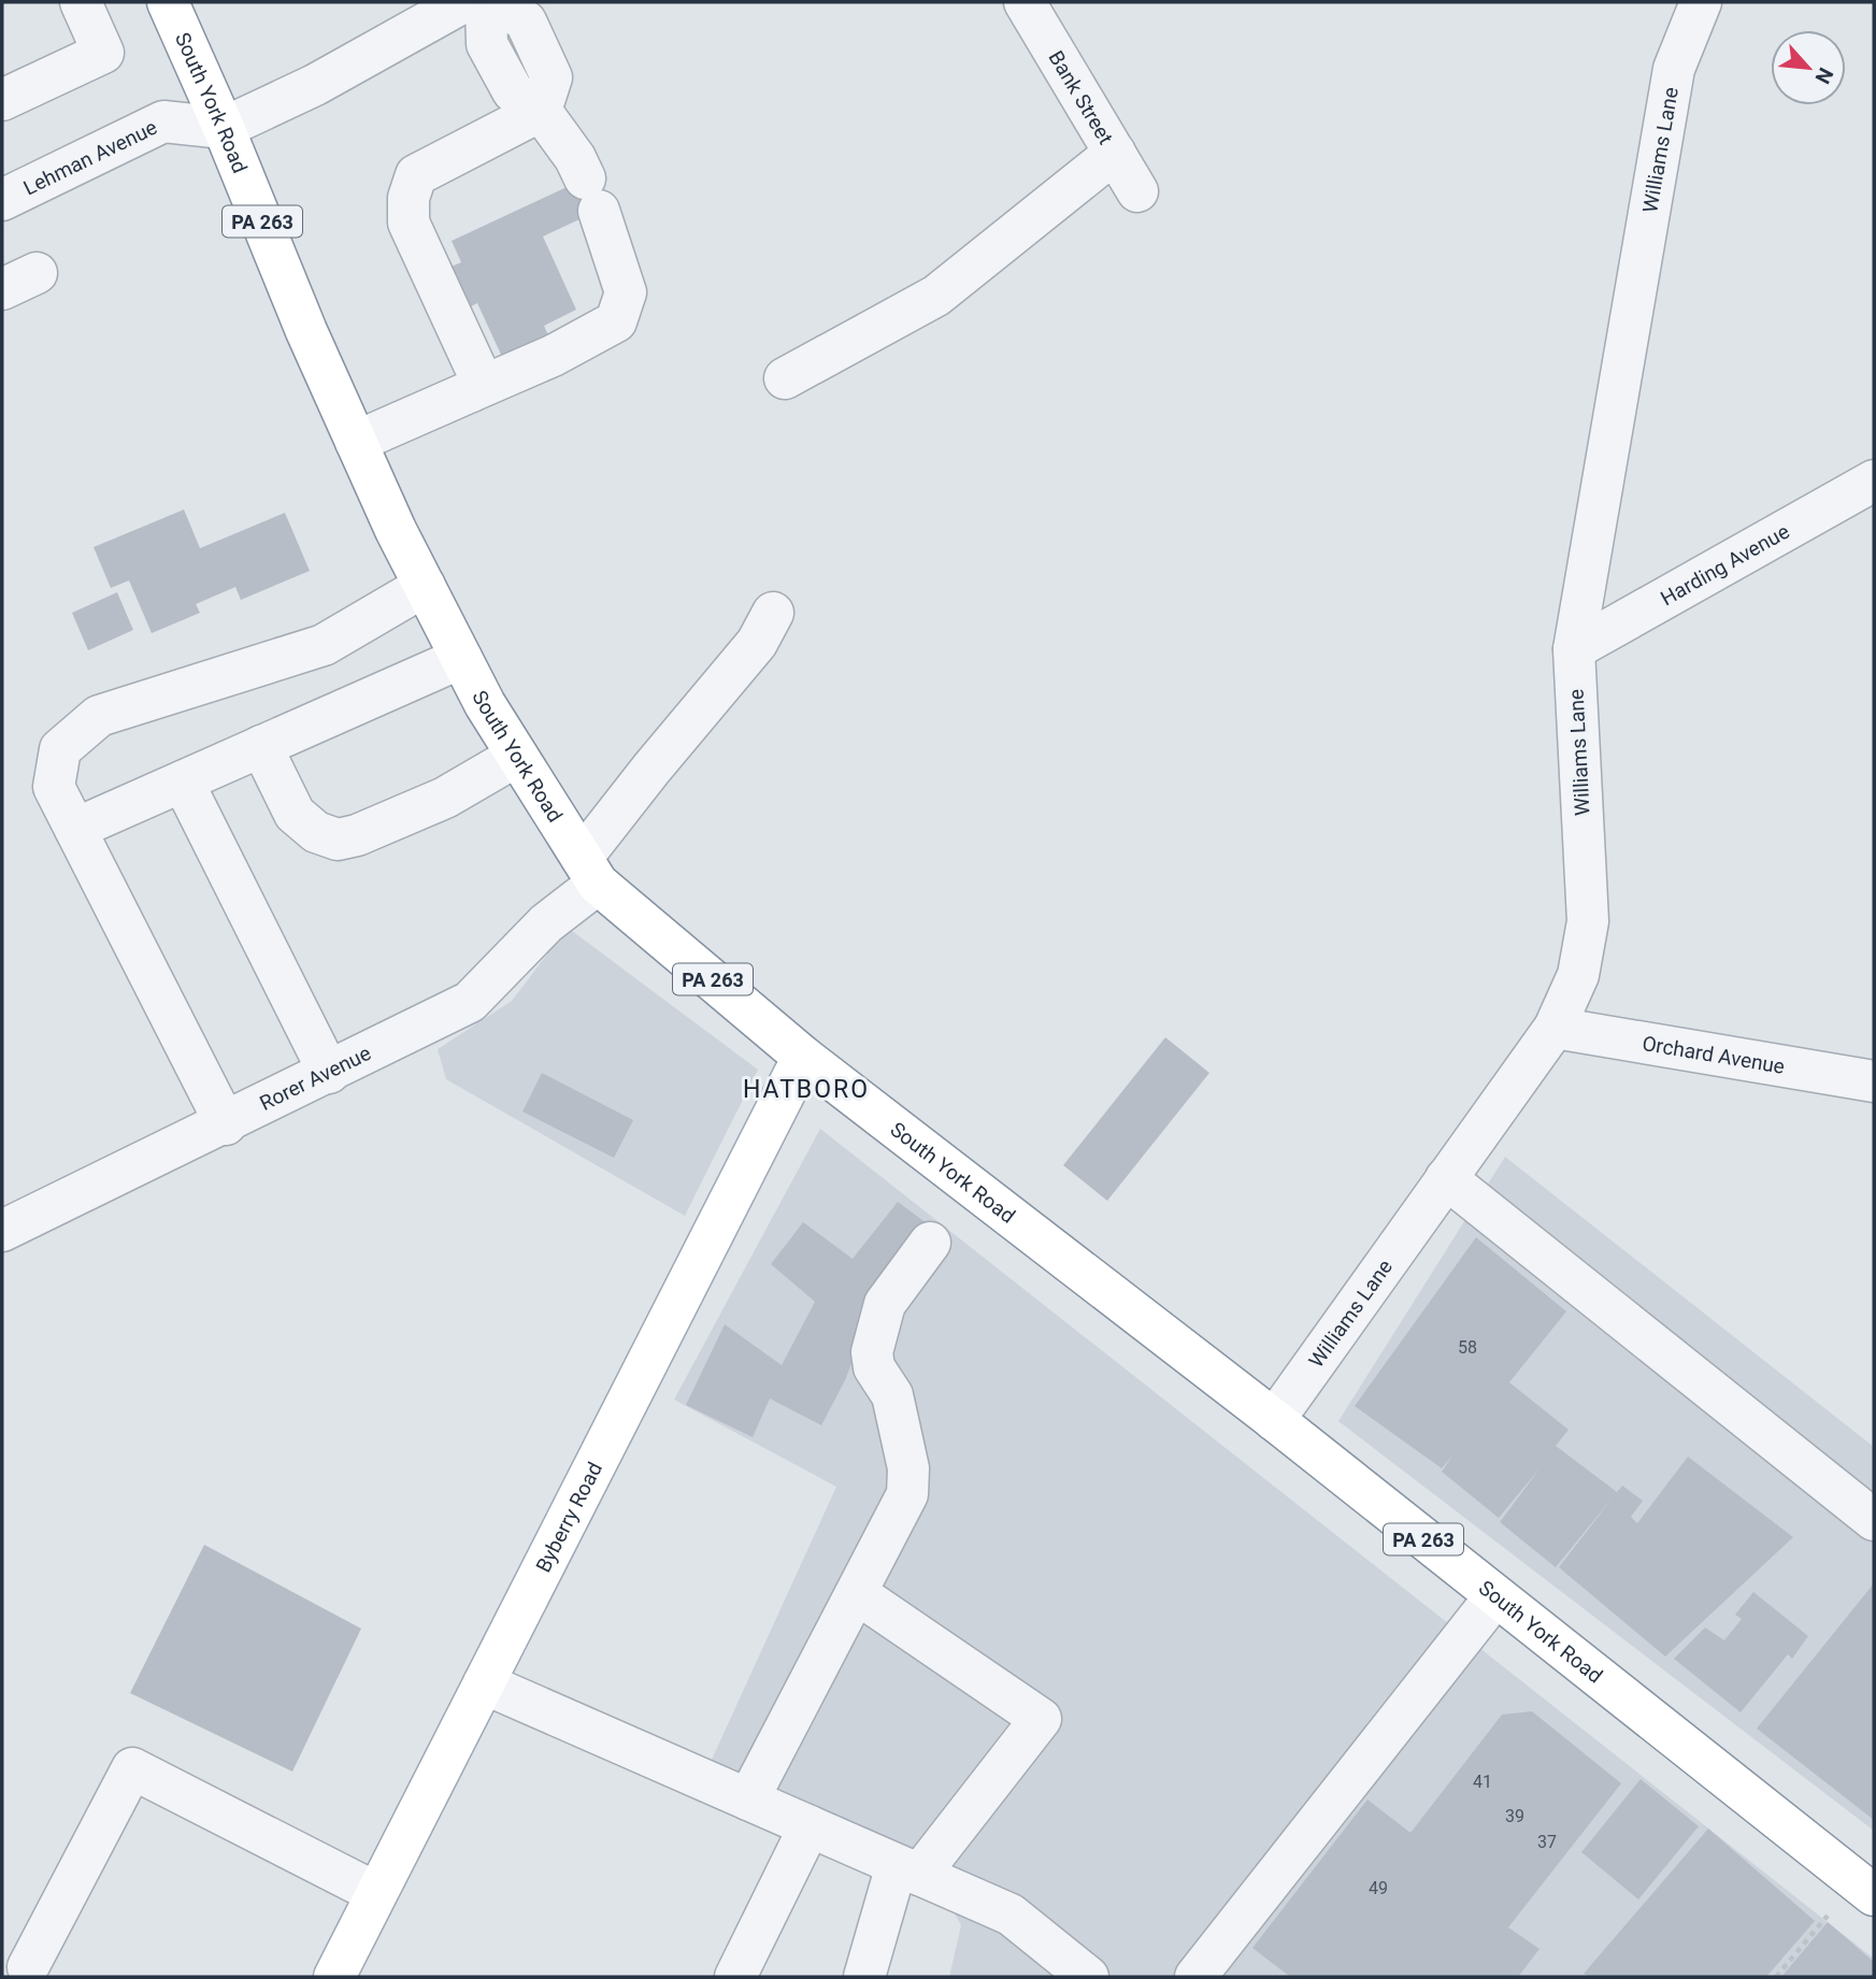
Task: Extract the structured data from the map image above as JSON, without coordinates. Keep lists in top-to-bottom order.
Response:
{
  "streets": {
    "main road": ["South York Road", "PA 263", "Byberry Road"],
    "street": [
      "Bank Street",
      "Williams Lane",
      "Lehman Avenue",
      "Harding Avenue",
      "Orchard Avenue",
      "Rorer Avenue"
    ]
  },
  "crossings": [
    ["South York Road", "Williams Lane"],
    ["South York Road", "Lehman Avenue"],
    ["South York Road", "Rorer Avenue"],
    ["South York Road", "Byberry Road"],
    ["Williams Lane", "Harding Avenue"],
    ["Williams Lane", "Orchard Avenue"]
  ],
  "districts": ["HATBORO"],
  "house_numbers": [
    "58",
    "41",
    "39",
    "37",
    "49"
  ],
  "north": "bottom right"
}
